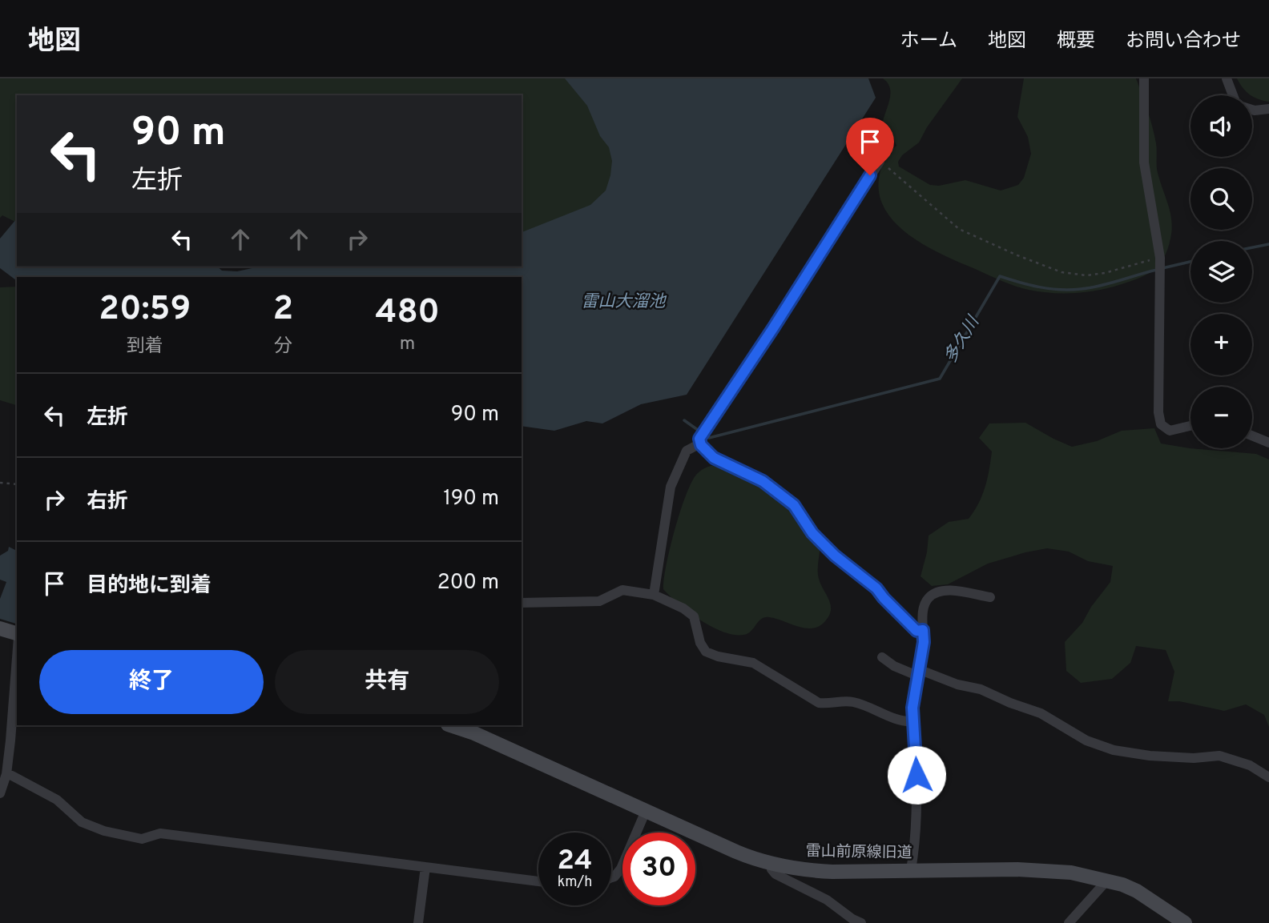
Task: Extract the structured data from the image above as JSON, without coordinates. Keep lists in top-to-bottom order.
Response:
{
  "streets": {
    "street": ["雷山前原線旧道"]
  },
  "water": ["雷山大溜池", "多久川"],
  "page": {
    "header": "地図",
    "nav": [
      "ホーム",
      "地図",
      "概要",
      "お問い合わせ"
    ],
    "map_buttons": ["+", "−"],
    "turn": ["90 m", "左折"],
    "eta": [
      "20:59",
      "到着",
      "2",
      "分",
      "480",
      "m"
    ],
    "list": [
      {
        "name": "左折",
        "value": "90 m"
      },
      {
        "name": "右折",
        "value": "190 m"
      },
      {
        "name": "目的地に到着",
        "value": "200 m"
      }
    ],
    "buttons": ["終了", "共有"],
    "speed": "24 km/h",
    "limit": "30"
  }
}
